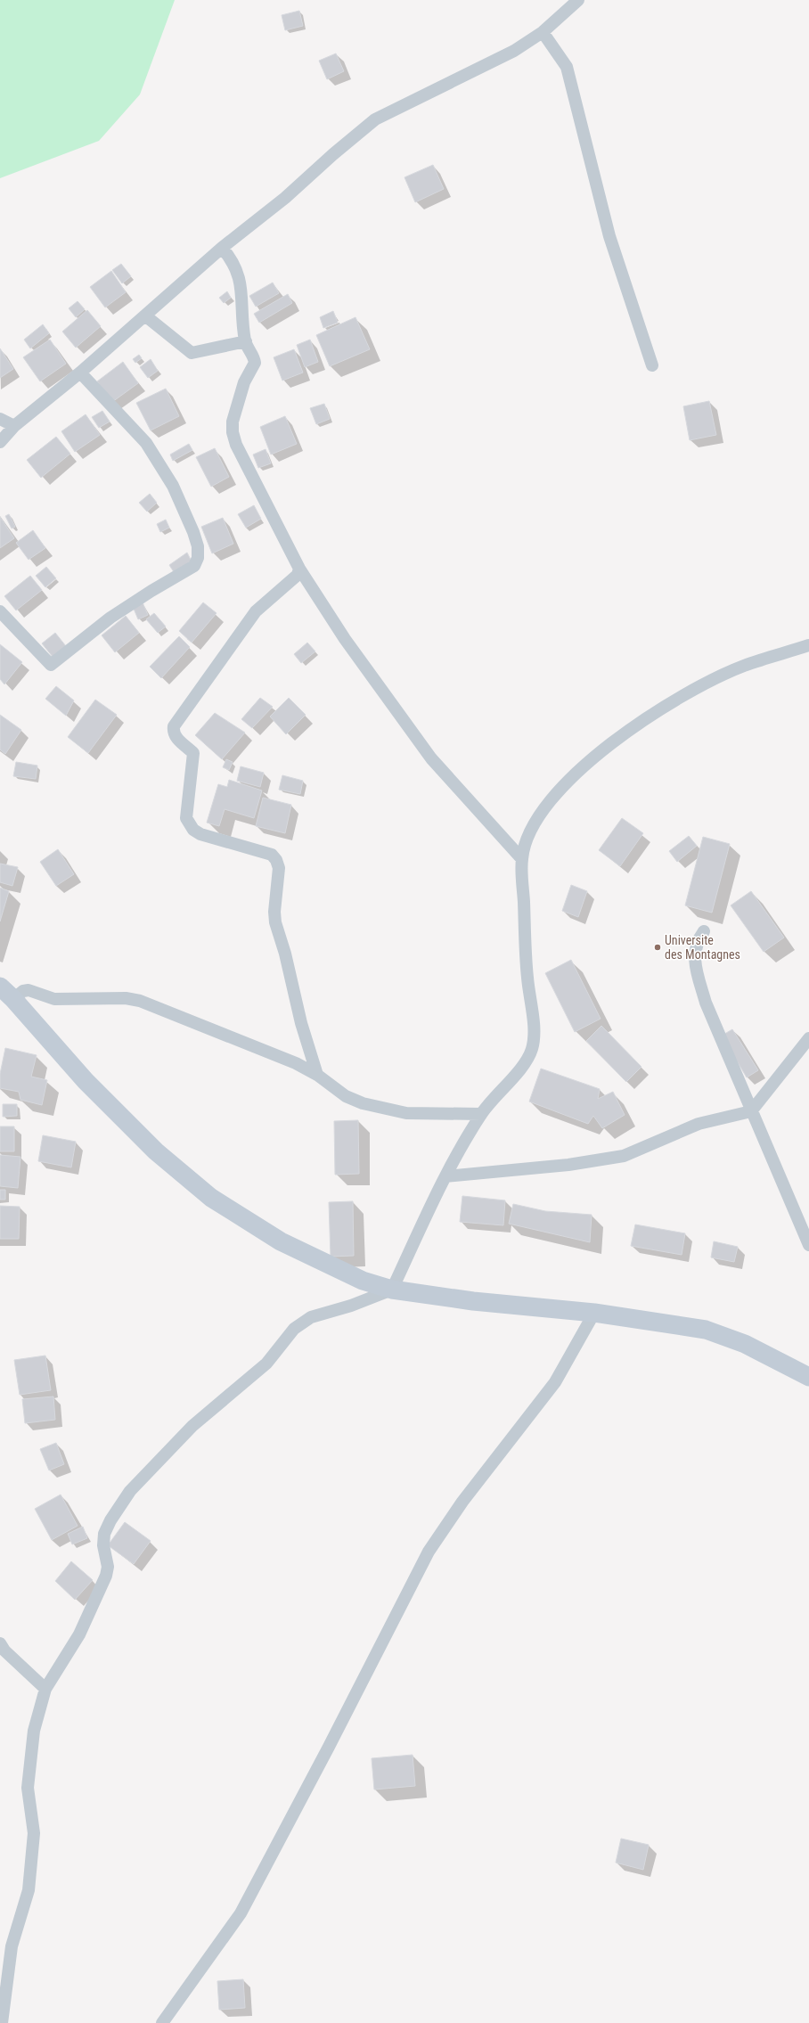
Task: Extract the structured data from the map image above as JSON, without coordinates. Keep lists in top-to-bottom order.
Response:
{
  "places": ["Universite des Montagnes"]
}
